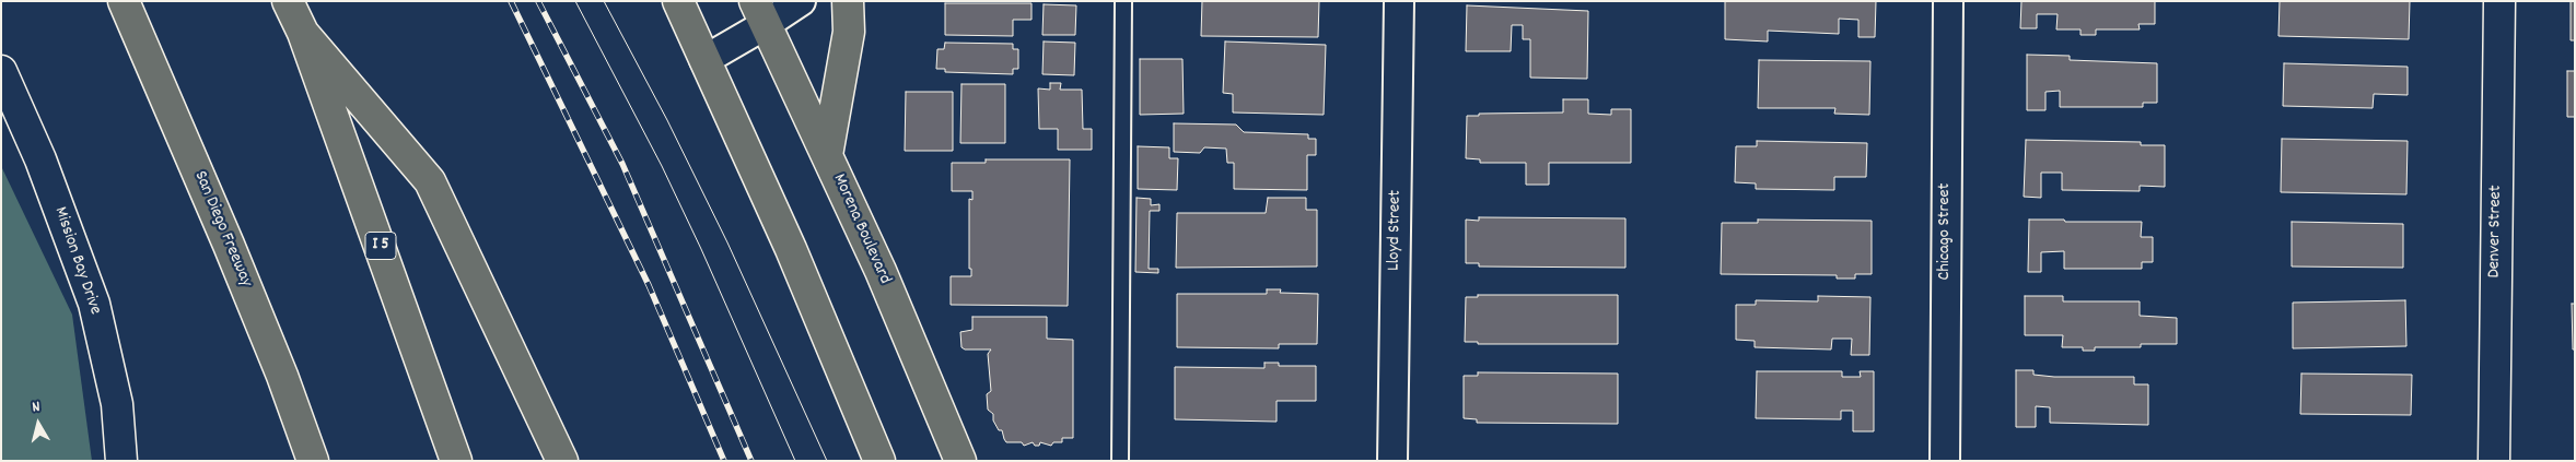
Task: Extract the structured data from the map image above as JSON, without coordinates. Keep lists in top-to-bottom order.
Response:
{
  "streets": {
    "main road": ["San Diego Freeway", "Morena Boulevard", "I 5"],
    "street": [
      "Lloyd Street",
      "Chicago Street",
      "Denver Street",
      "Mission Bay Drive"
    ]
  },
  "north": "top"
}
